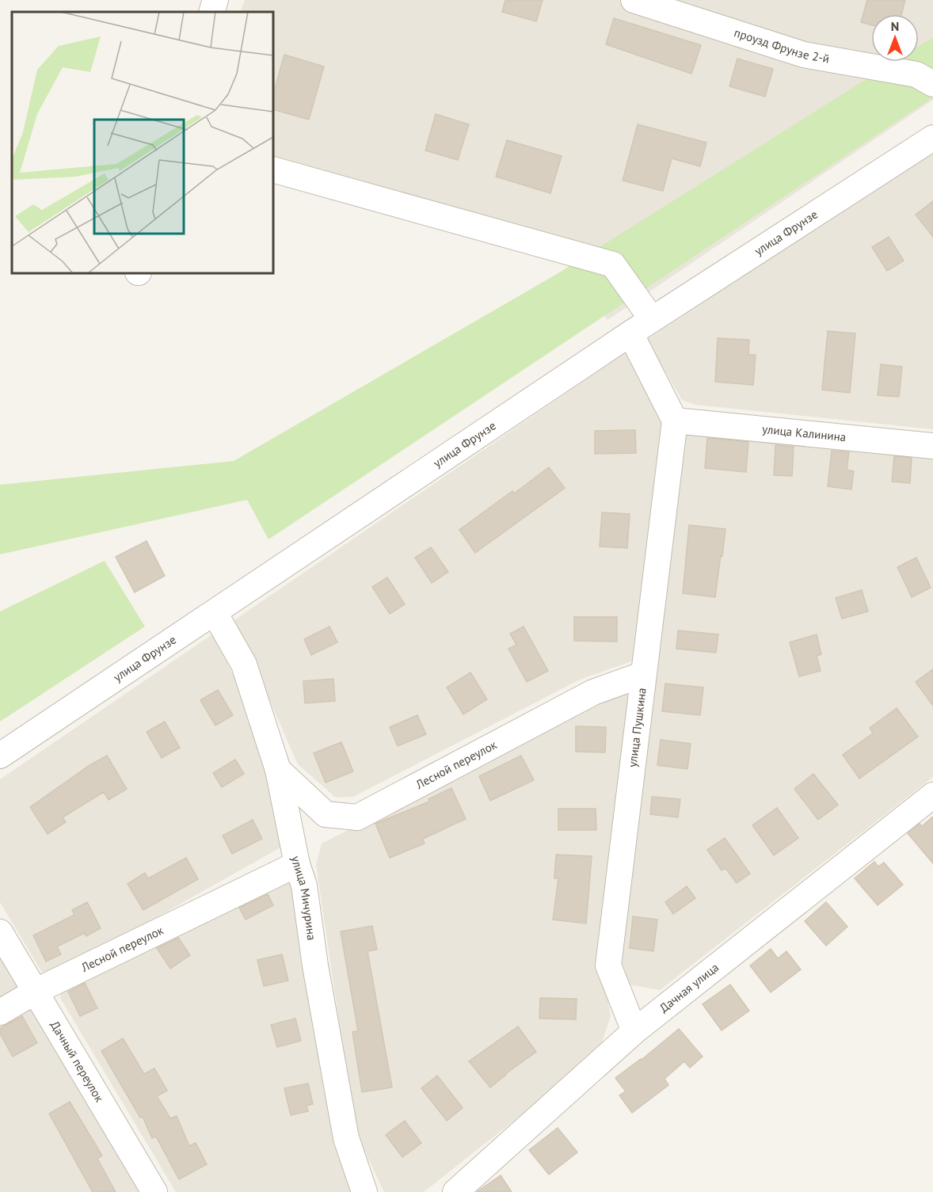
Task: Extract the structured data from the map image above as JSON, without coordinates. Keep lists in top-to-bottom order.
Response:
{
  "streets": {
    "street": [
      "проузд Фрунзе 2-й",
      "улица Фрунзе",
      "улица Калинина",
      "улица Пушкина",
      "Лесной переулок",
      "улица Мичурина",
      "Дачная улица",
      "Дачный переулок"
    ]
  },
  "crossings": [
    ["улица Фрунзе", "улица Мичурина"],
    ["улица Калинина", "улица Пушкина"],
    ["улица Пушкина", "Лесной переулок"],
    ["улица Пушкина", "Дачная улица"],
    ["Лесной переулок", "улица Мичурина"],
    ["Лесной переулок", "Дачный переулок"]
  ],
  "north": "top"
}
